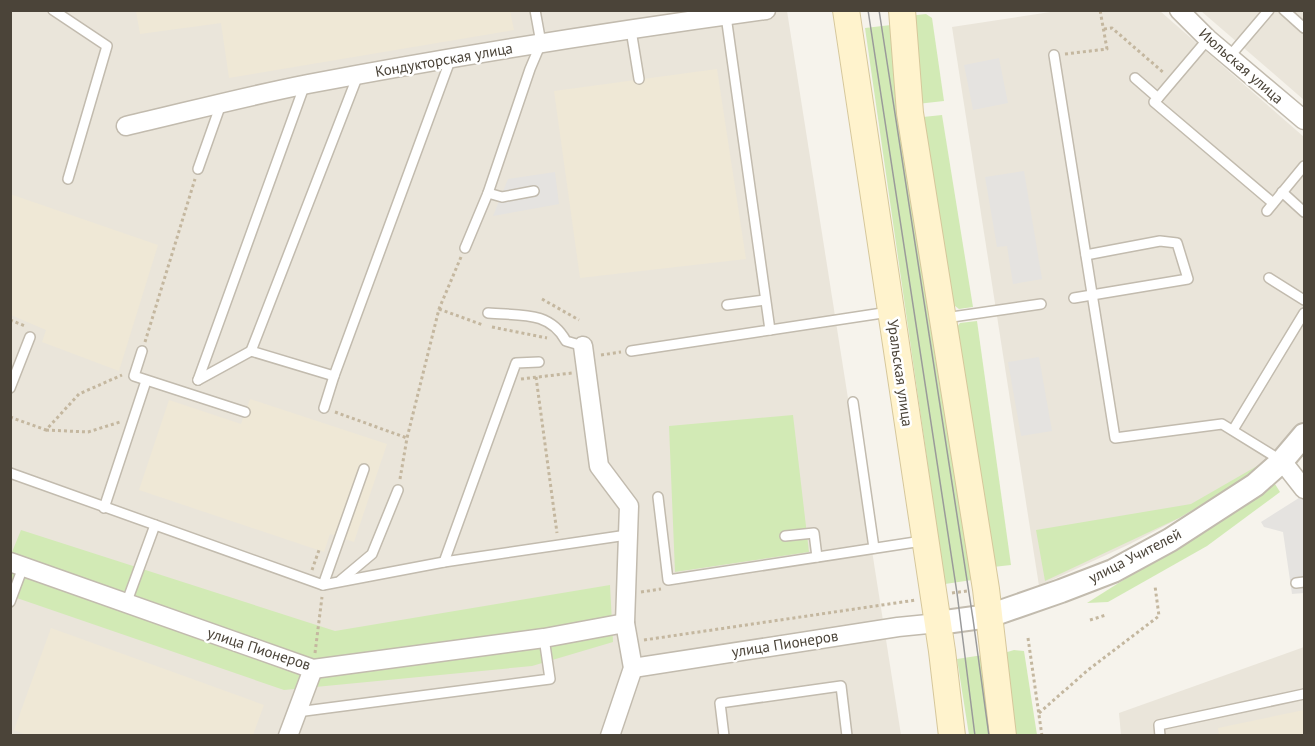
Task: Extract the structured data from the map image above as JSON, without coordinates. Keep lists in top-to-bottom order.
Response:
{
  "streets": {
    "main road": ["Уральская улица"],
    "street": [
      "Кондукторская улица",
      "Июльская улица",
      "улица Учителей",
      "улица Пионеров"
    ]
  },
  "crossings": [
    ["Уральская улица", "улица Учителей"],
    ["Уральская улица", "улица Пионеров"],
    ["улица Учителей", "улица Пионеров"]
  ]
}
